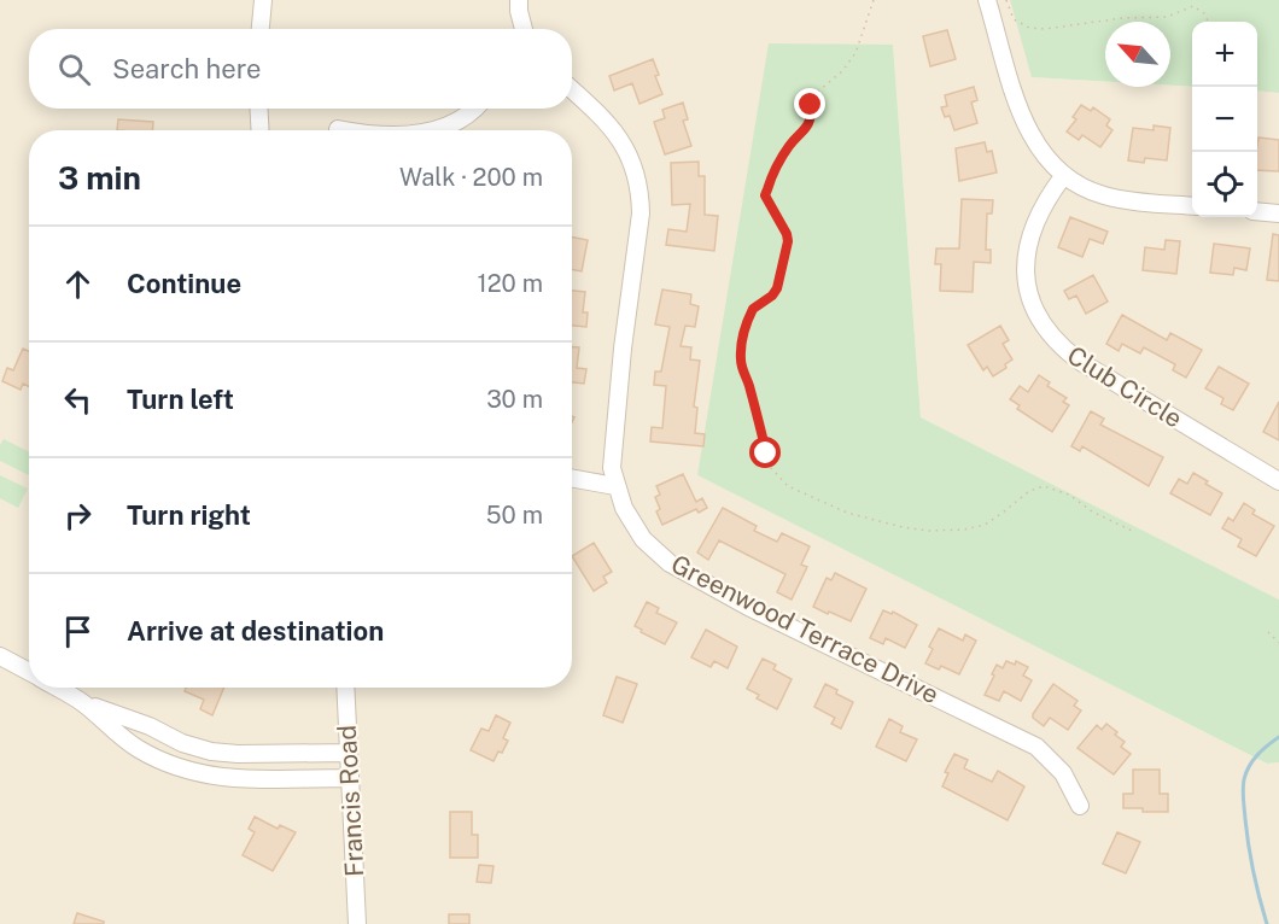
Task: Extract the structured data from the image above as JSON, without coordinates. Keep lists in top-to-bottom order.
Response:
{
  "streets": {
    "street": ["Club Circle", "Greenwood Terrace Drive", "Francis Road"]
  },
  "north": "top left",
  "page": {
    "map_buttons": ["+", "−"],
    "search": "Search here",
    "heading": ["3 min", "Walk · 200 m"],
    "list": [
      ["Continue", "120 m"],
      ["Turn left", "30 m"],
      ["Turn right", "50 m"],
      "Arrive at destination"
    ]
  }
}
